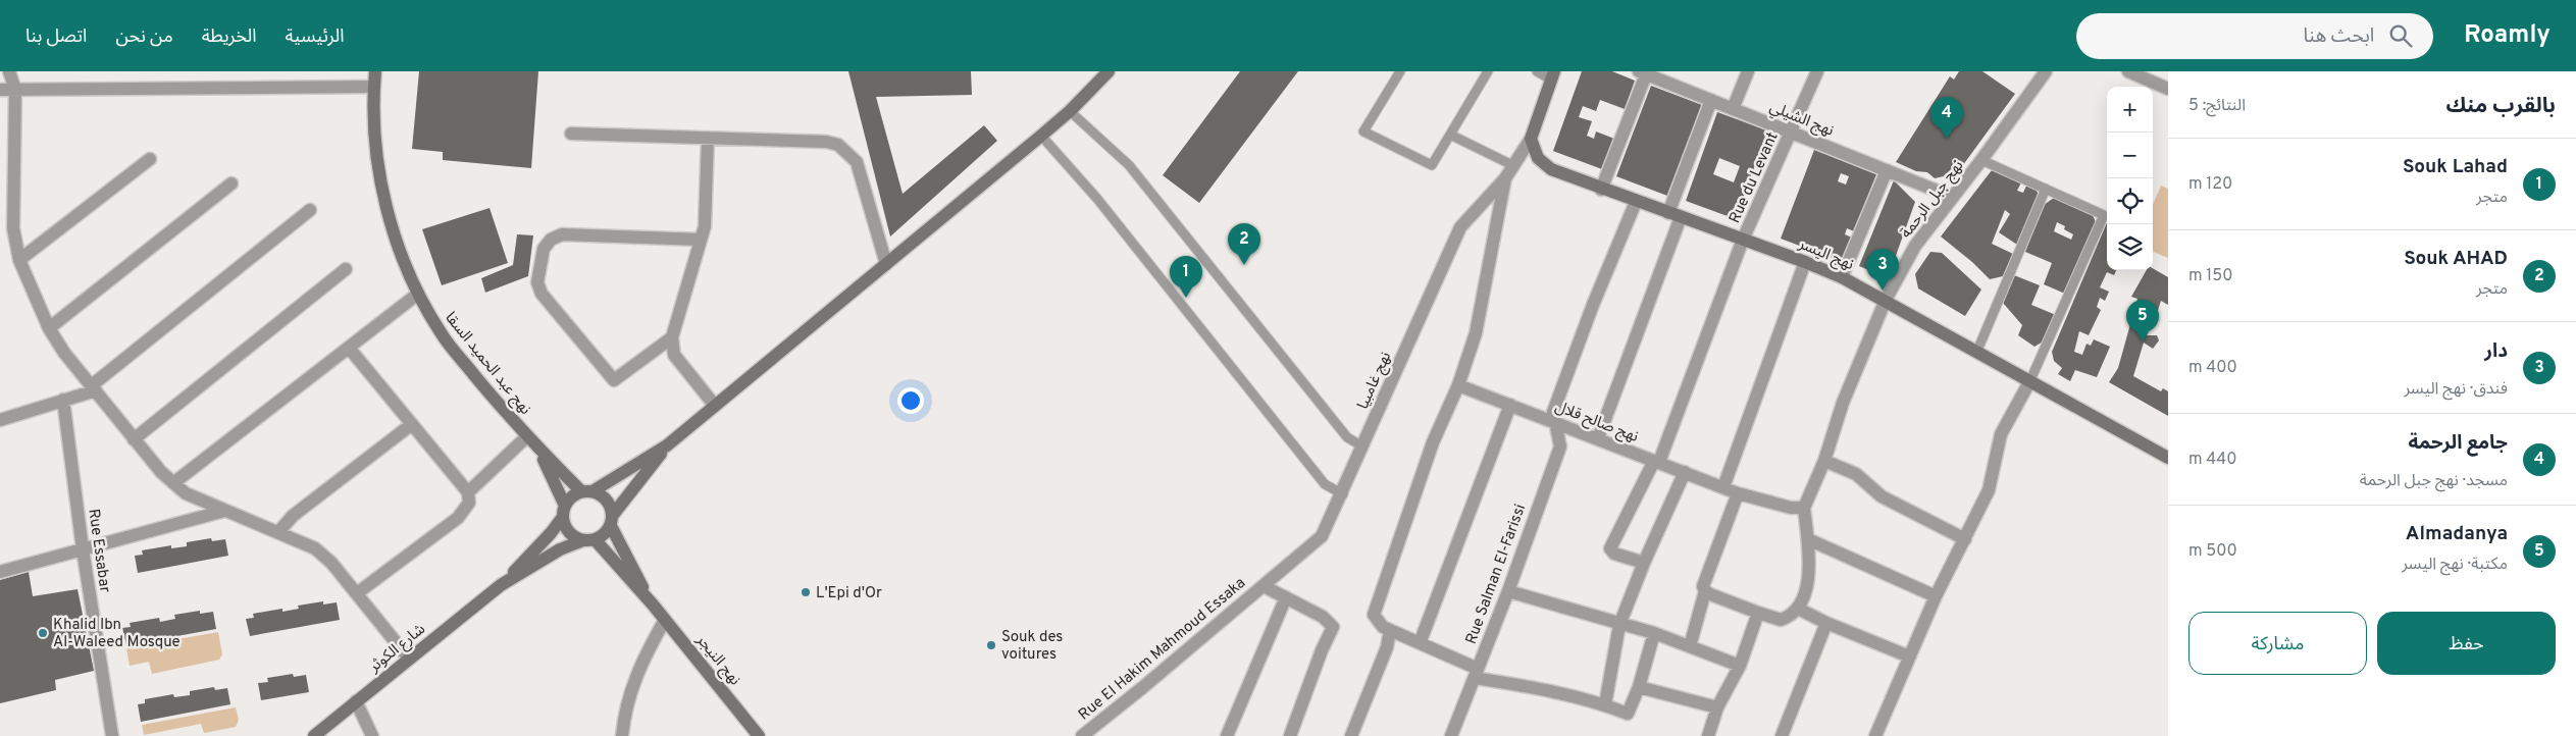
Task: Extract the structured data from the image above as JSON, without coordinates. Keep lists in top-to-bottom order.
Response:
{
  "streets": {
    "main road": [
      "نهج اليسر",
      "نهج عبد الحميد السقا",
      "شارع الكوثر",
      "نهج النيجر"
    ],
    "street": [
      "نهج الشيلي",
      "Rue du Levant",
      "نهج جبل الرحمة",
      "نهج غامبيا",
      "نهج صالح قلال",
      "Rue Essabar",
      "Rue Salman El-Farissi",
      "Rue El Hakim Mahmoud Essaka"
    ]
  },
  "crossings": [
    ["نهج الشيلي", "Rue du Levant"],
    ["نهج الشيلي", "نهج جبل الرحمة"],
    ["Rue du Levant", "نهج اليسر"],
    ["Rue du Levant", "نهج صالح قلال"],
    ["نهج جبل الرحمة", "نهج اليسر"],
    ["نهج جبل الرحمة", "نهج صالح قلال"],
    ["نهج اليسر", "نهج غامبيا"],
    ["نهج عبد الحميد السقا", "شارع الكوثر"],
    ["نهج غامبيا", "Rue El Hakim Mahmoud Essaka"],
    ["نهج صالح قلال", "Rue Salman El-Farissi"]
  ],
  "places": ["L'Epi d'Or", "Khalid Ibn Al-Waleed Mosque", "Souk des voitures"],
  "page": {
    "header": "Roamly",
    "search": "ابحث هنا",
    "nav": [
      "الرئيسية",
      "الخريطة",
      "من نحن",
      "اتصل بنا"
    ],
    "heading": ["بالقرب منك", "النتائج: 5"],
    "map_buttons": ["+", "−"],
    "pins": [
      "4",
      "2",
      "3",
      "1",
      "5"
    ],
    "list": [
      {
        "mark": "1",
        "name": "Souk Lahad",
        "note": "متجر",
        "value": "120 m"
      },
      {
        "mark": "2",
        "name": "Souk AHAD",
        "note": "متجر",
        "value": "150 m"
      },
      {
        "mark": "3",
        "name": "دار",
        "note": "فندق · نهج اليسر",
        "value": "400 m"
      },
      {
        "mark": "4",
        "name": "جامع الرحمة",
        "note": "مسجد · نهج جبل الرحمة",
        "value": "440 m"
      },
      {
        "mark": "5",
        "name": "Almadanya",
        "note": "مكتبة · نهج اليسر",
        "value": "500 m"
      }
    ],
    "buttons": ["حفظ", "مشاركة"]
  }
}
